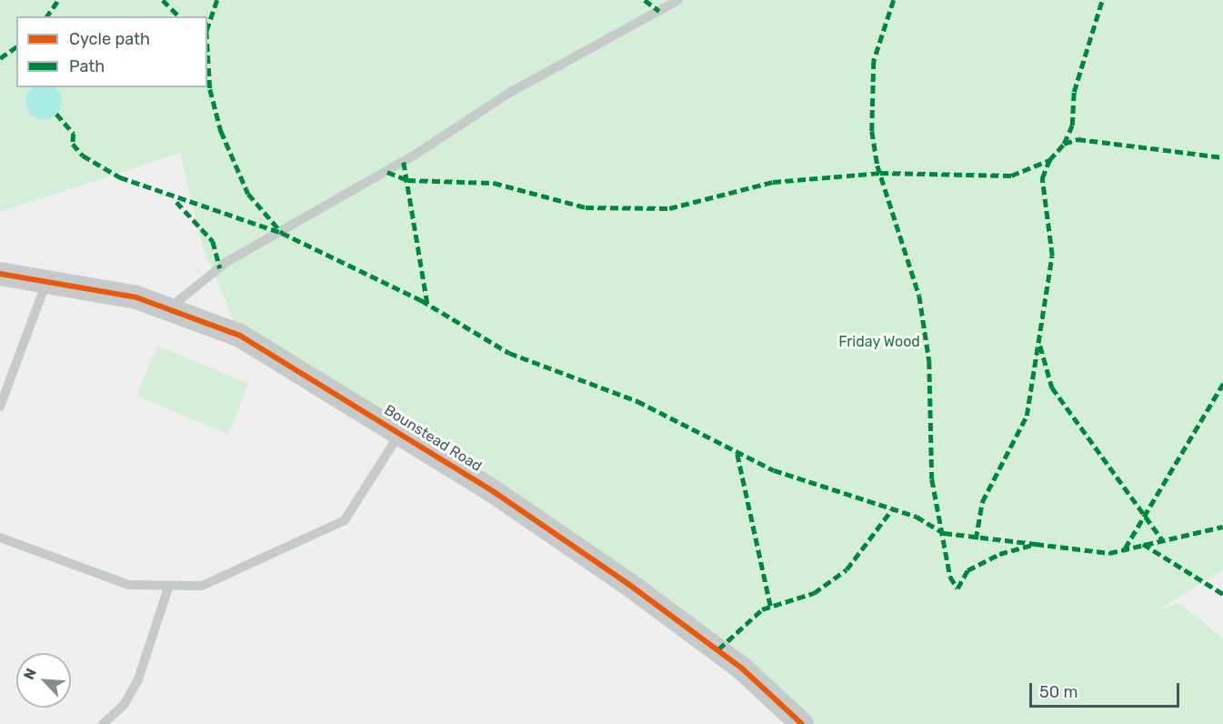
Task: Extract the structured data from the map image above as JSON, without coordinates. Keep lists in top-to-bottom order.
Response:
{
  "streets": {
    "street": ["Bounstead Road"]
  },
  "parks": ["Friday Wood"],
  "legend": ["Cycle path", "Path"],
  "scale_bar": "50 m",
  "north": "top left"
}
